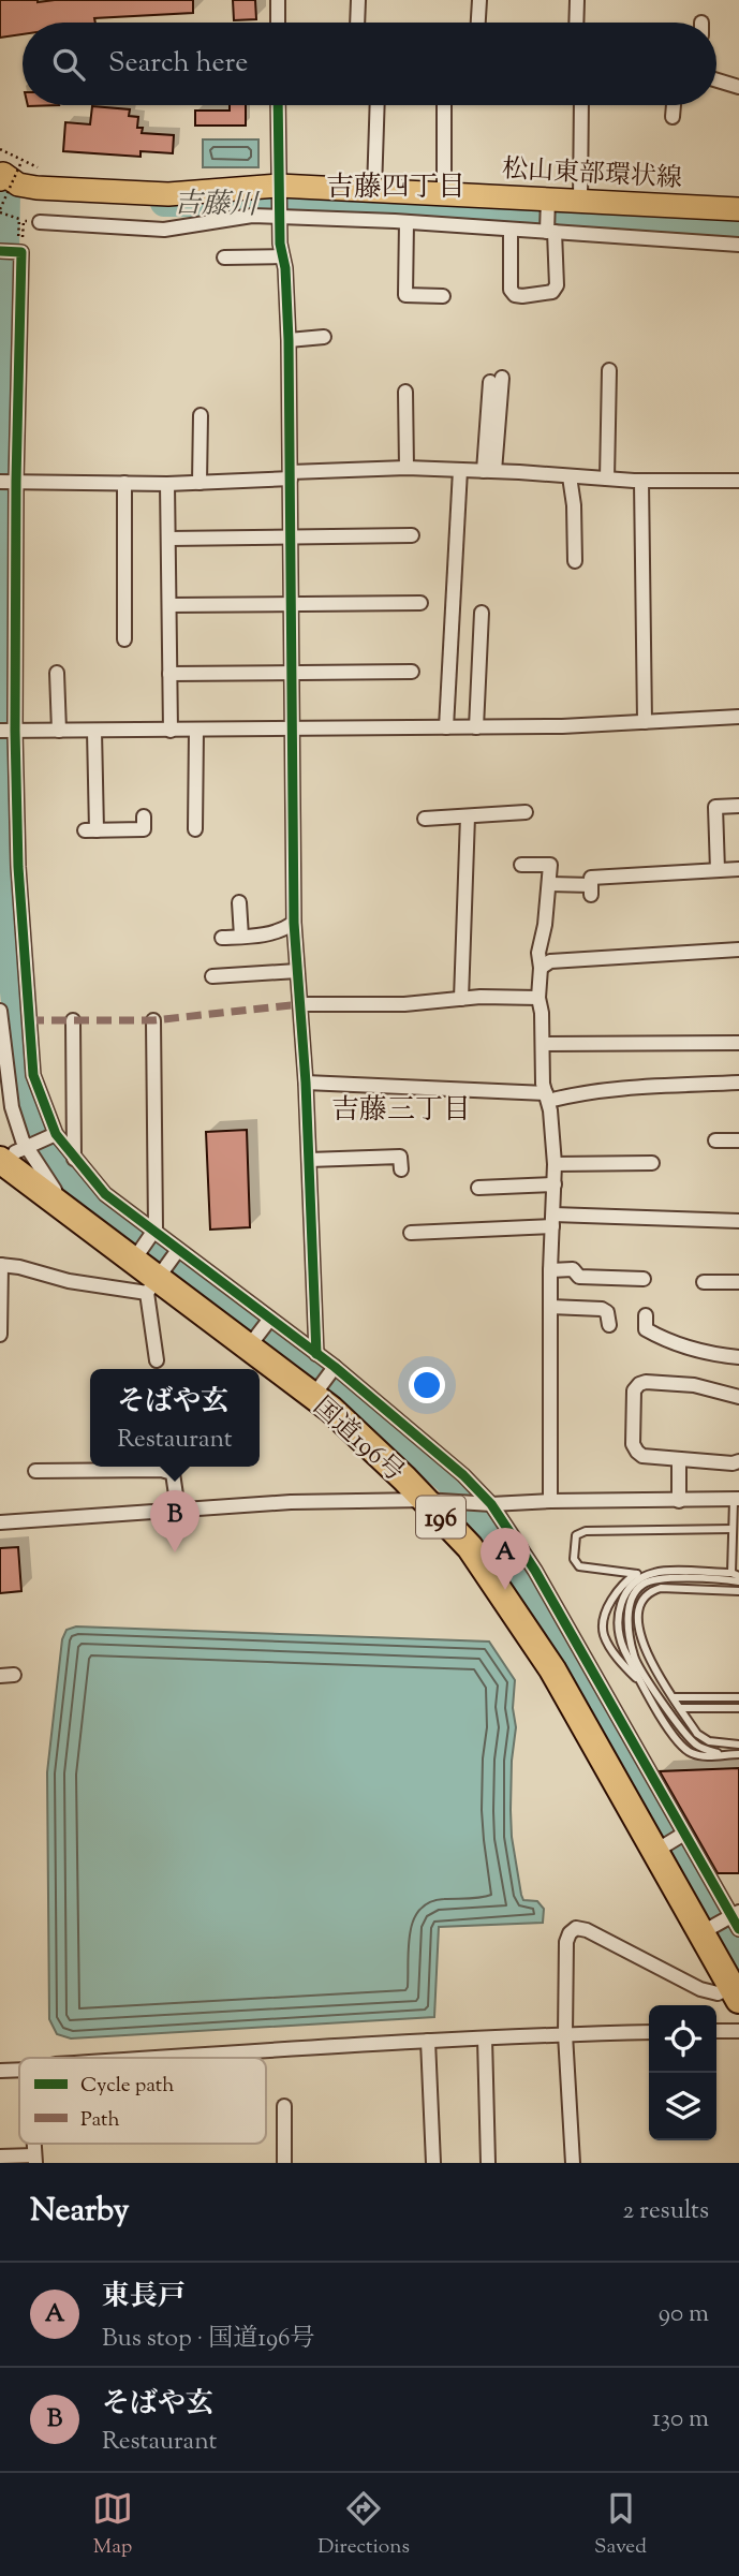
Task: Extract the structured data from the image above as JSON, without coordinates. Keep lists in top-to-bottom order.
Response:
{
  "streets": {
    "highway": ["国道196号", "196"],
    "main road": ["松山東部環状線"]
  },
  "districts": ["吉藤四丁目", "吉藤三丁目"],
  "water": ["吉藤川"],
  "legend": ["Cycle path", "Path"],
  "page": {
    "search": "Search here",
    "popup": ["そばや玄", "Restaurant"],
    "pins": ["B", "A"],
    "heading": ["Nearby", "2 results"],
    "list": [
      {
        "mark": "A",
        "name": "東長戸",
        "note": "Bus stop · 国道196号",
        "value": "90 m"
      },
      {
        "mark": "B",
        "name": "そばや玄",
        "note": "Restaurant",
        "value": "130 m"
      }
    ],
    "nav": ["Map", "Directions", "Saved"]
  }
}
